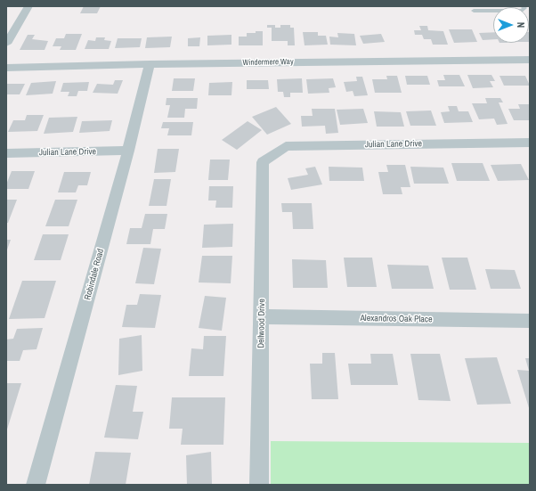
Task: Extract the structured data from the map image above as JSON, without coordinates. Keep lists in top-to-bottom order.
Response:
{
  "streets": {
    "street": [
      "Windermere Way",
      "Julian Lane Drive",
      "Robindale Road",
      "Alexandros Oak Place",
      "Dellwood Drive"
    ]
  },
  "crossings": [
    ["Windermere Way", "Robindale Road"],
    ["Julian Lane Drive", "Robindale Road"],
    ["Julian Lane Drive", "Dellwood Drive"],
    ["Alexandros Oak Place", "Dellwood Drive"]
  ],
  "north": "right"
}
